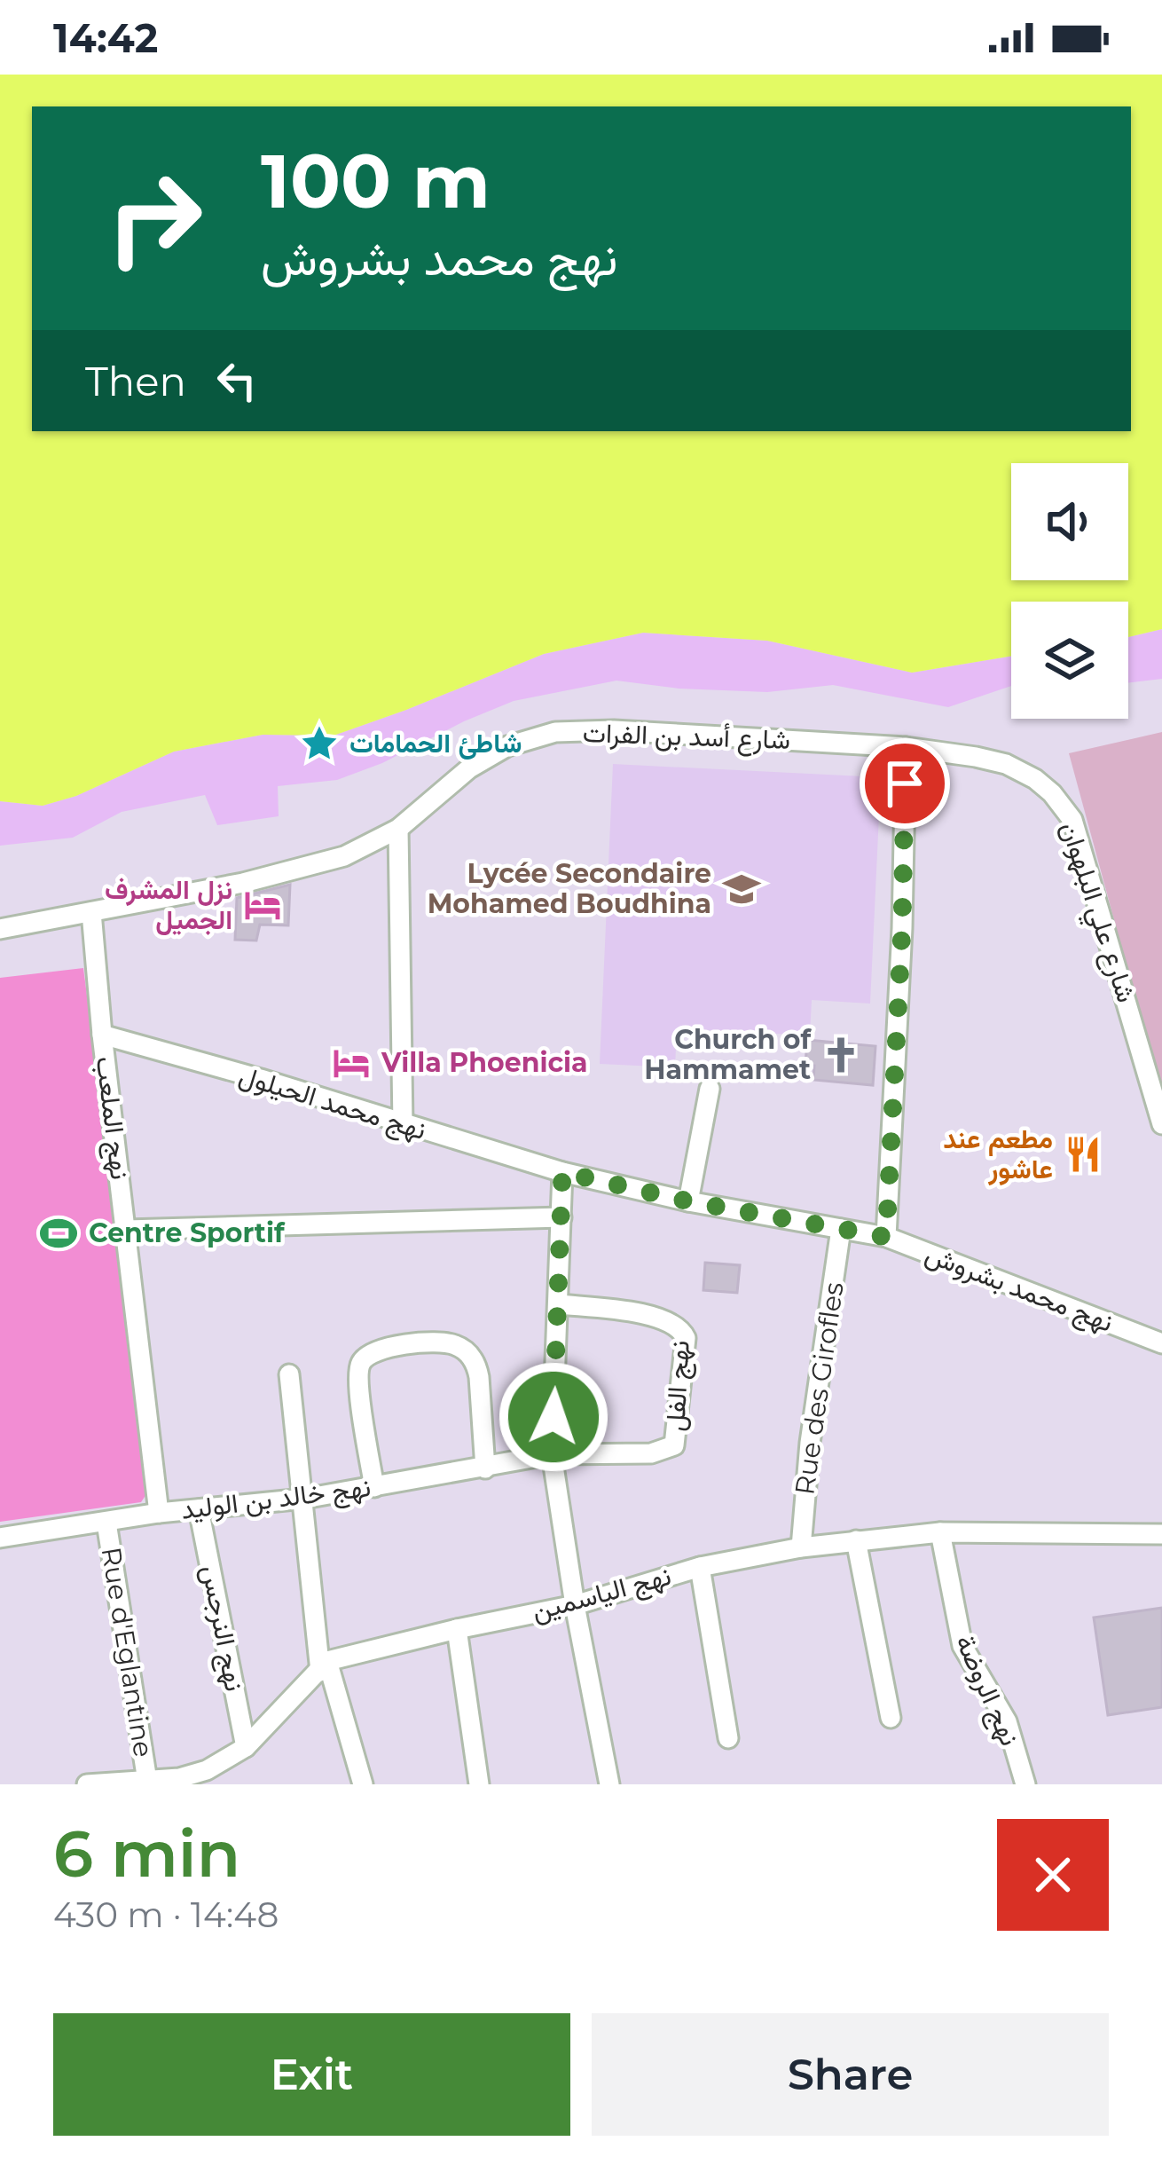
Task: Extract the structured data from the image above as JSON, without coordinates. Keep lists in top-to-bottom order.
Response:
{
  "streets": {
    "street": [
      "شارع أسد بن الفرات",
      "شارع علي البلهوان",
      "نهج محمد الحيلول",
      "نهج الملعب",
      "نهج محمد بشروش",
      "نهج الفل",
      "Rue des Girofles",
      "نهج خالد بن الوليد",
      "نهج الياسمين",
      "نهج النرجس",
      "Rue d'Eglantine",
      "نهج الروضة"
    ]
  },
  "crossings": [
    ["شارع أسد بن الفرات", "شارع علي البلهوان"],
    ["شارع أسد بن الفرات", "نهج الملعب"],
    ["نهج محمد الحيلول", "نهج الملعب"],
    ["نهج محمد الحيلول", "نهج محمد بشروش"],
    ["نهج الملعب", "نهج خالد بن الوليد"],
    ["نهج محمد بشروش", "Rue des Girofles"],
    ["نهج الفل", "نهج خالد بن الوليد"],
    ["Rue des Girofles", "نهج الياسمين"],
    ["نهج خالد بن الوليد", "نهج النرجس"],
    ["نهج خالد بن الوليد", "Rue d'Eglantine"],
    ["نهج الياسمين", "نهج الروضة"]
  ],
  "places": {
    "place": ["شاطئ الحمامات"],
    "school or university": ["Lycée Secondaire Mohamed Boudhina"],
    "hotel": ["نزل المشرف الجميل", "Villa Phoenicia"],
    "church": ["Church of Hammamet"],
    "restaurant": ["مطعم عند عاشور"],
    "sports": ["Centre Sportif"]
  },
  "page": {
    "status": "14:42",
    "turn": ["100 m", "نهج محمد بشروش"],
    "then": "Then",
    "heading": ["6 min", "430 m · 14:48"],
    "buttons": ["Exit", "Share"]
  }
}
